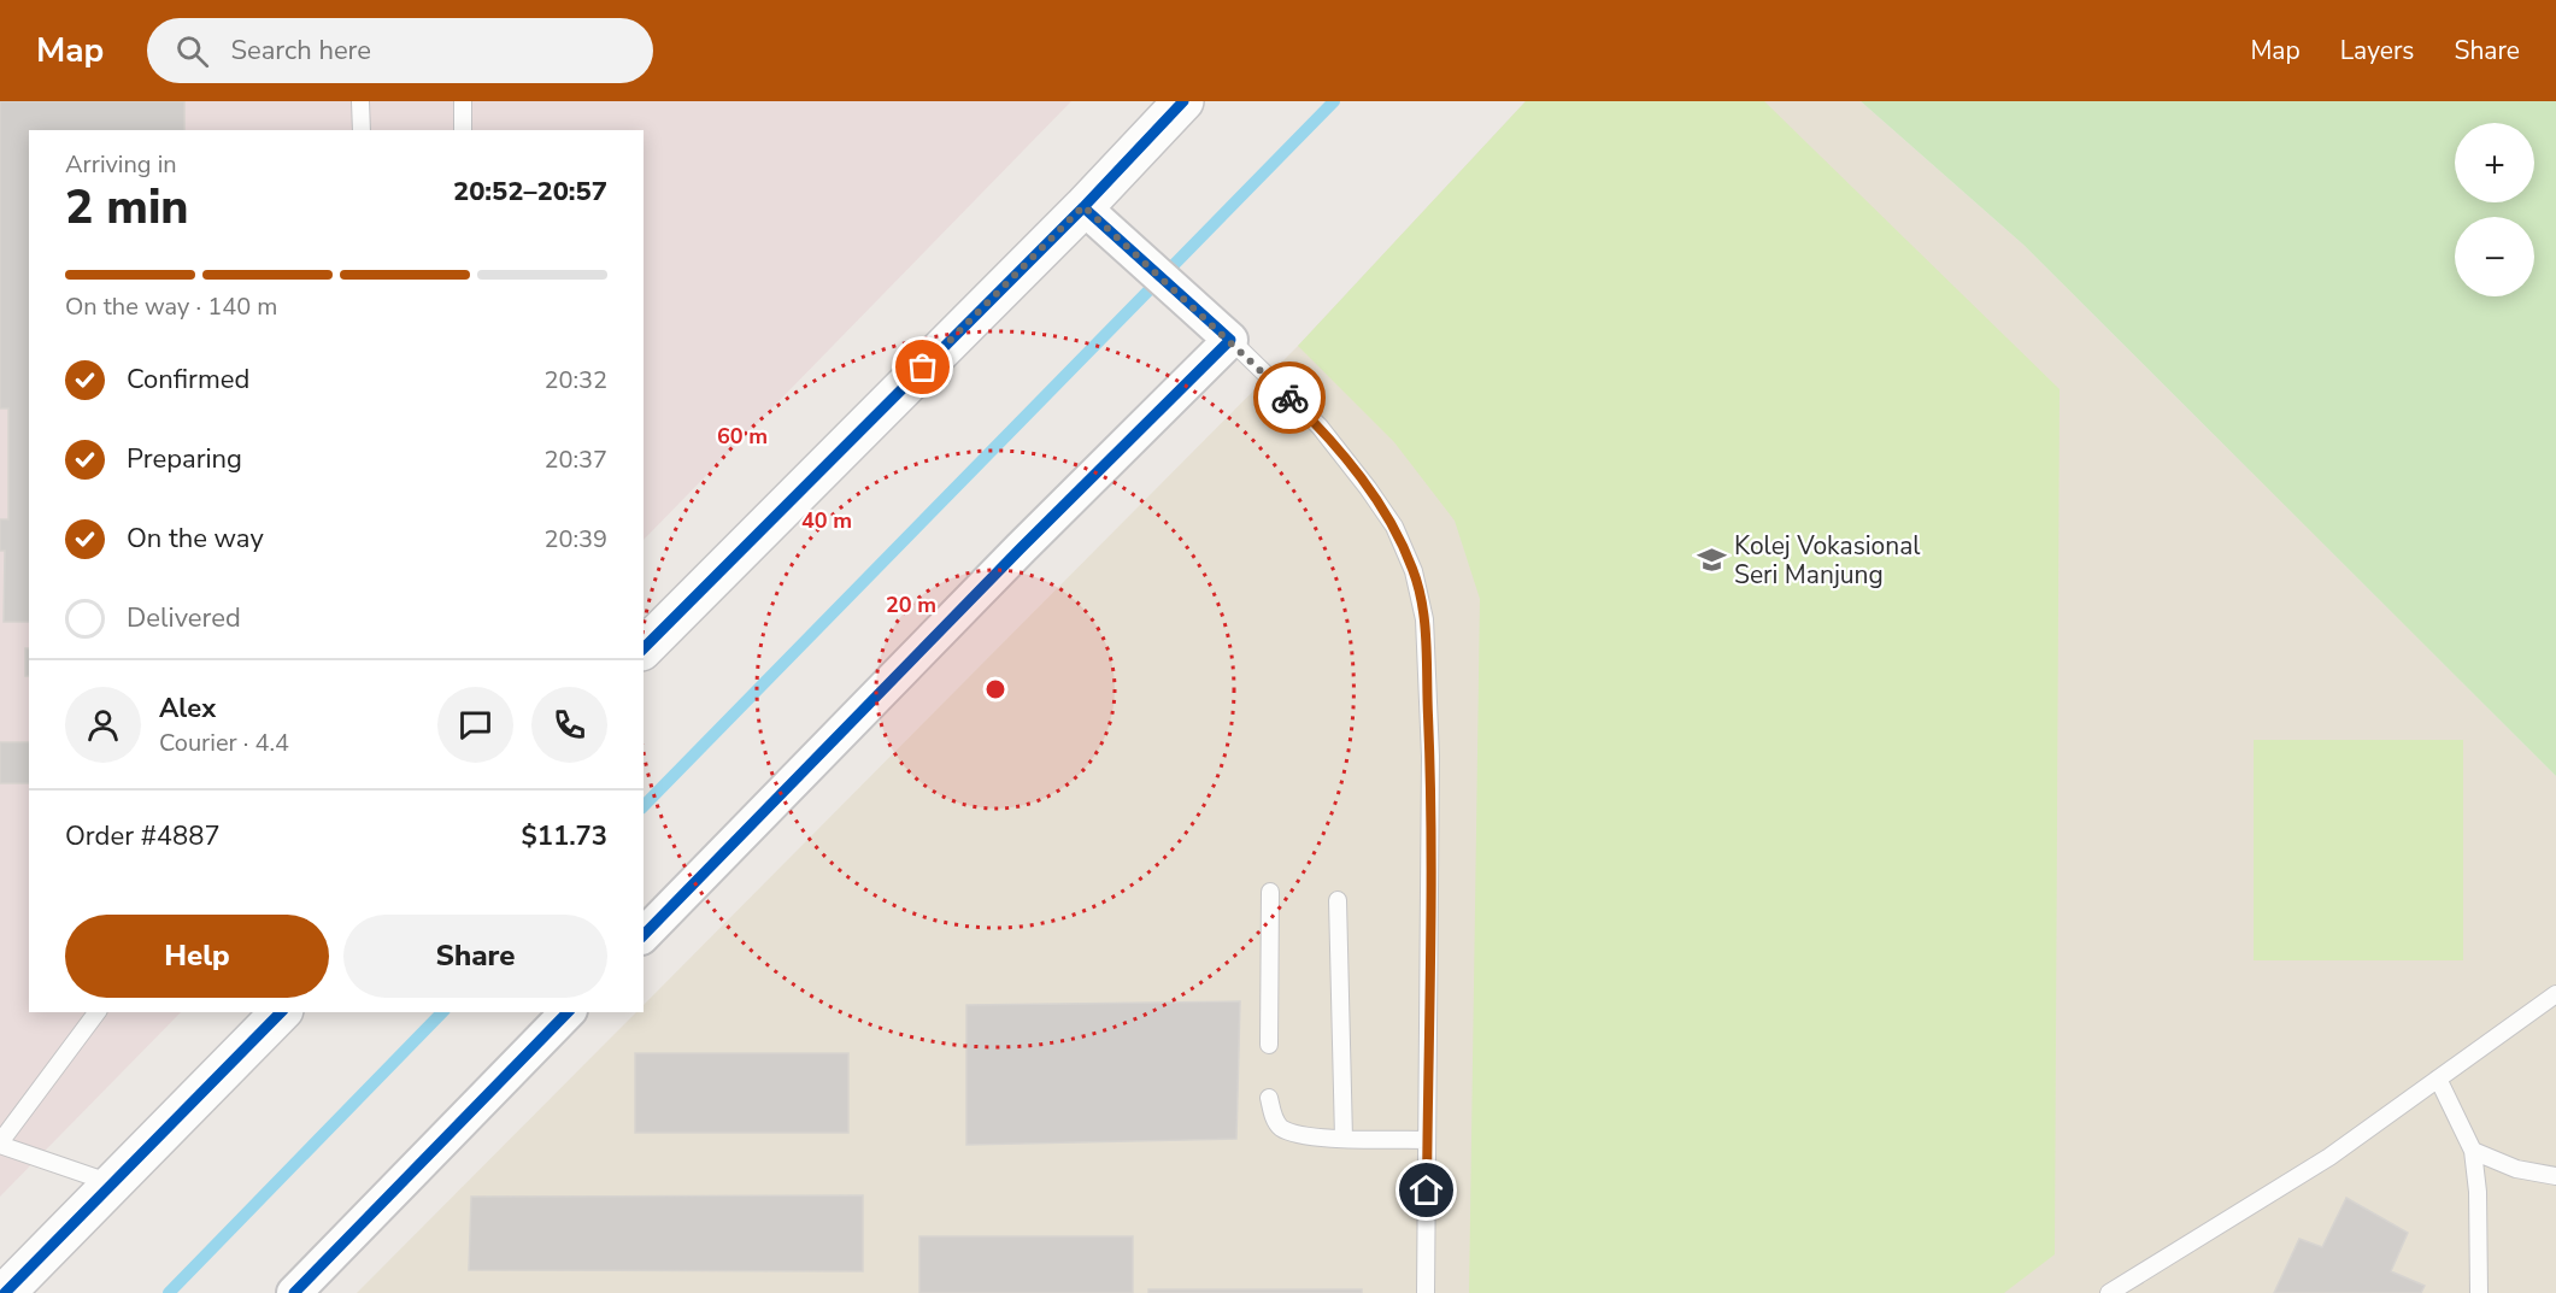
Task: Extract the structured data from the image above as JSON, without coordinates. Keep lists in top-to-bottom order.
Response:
{
  "places": {
    "school or university": ["Kolej Vokasional Seri Manjung"]
  },
  "page": {
    "header": "Map",
    "search": "Search here",
    "nav": ["Map", "Layers", "Share"],
    "map_buttons": ["+", "−"],
    "heading": ["2 min", "Arriving in", "20:52–20:57"],
    "panel": [
      "Alex",
      "Courier · 4.4",
      "Order #4887",
      "$11.73"
    ],
    "bar": "On the way · 140 m",
    "list": [
      ["Confirmed", "20:32"],
      ["Preparing", "20:37"],
      ["On the way", "20:39"],
      "Delivered"
    ],
    "buttons": ["Help", "Share"]
  },
  "rings": ["60 m", "40 m", "20 m"]
}
